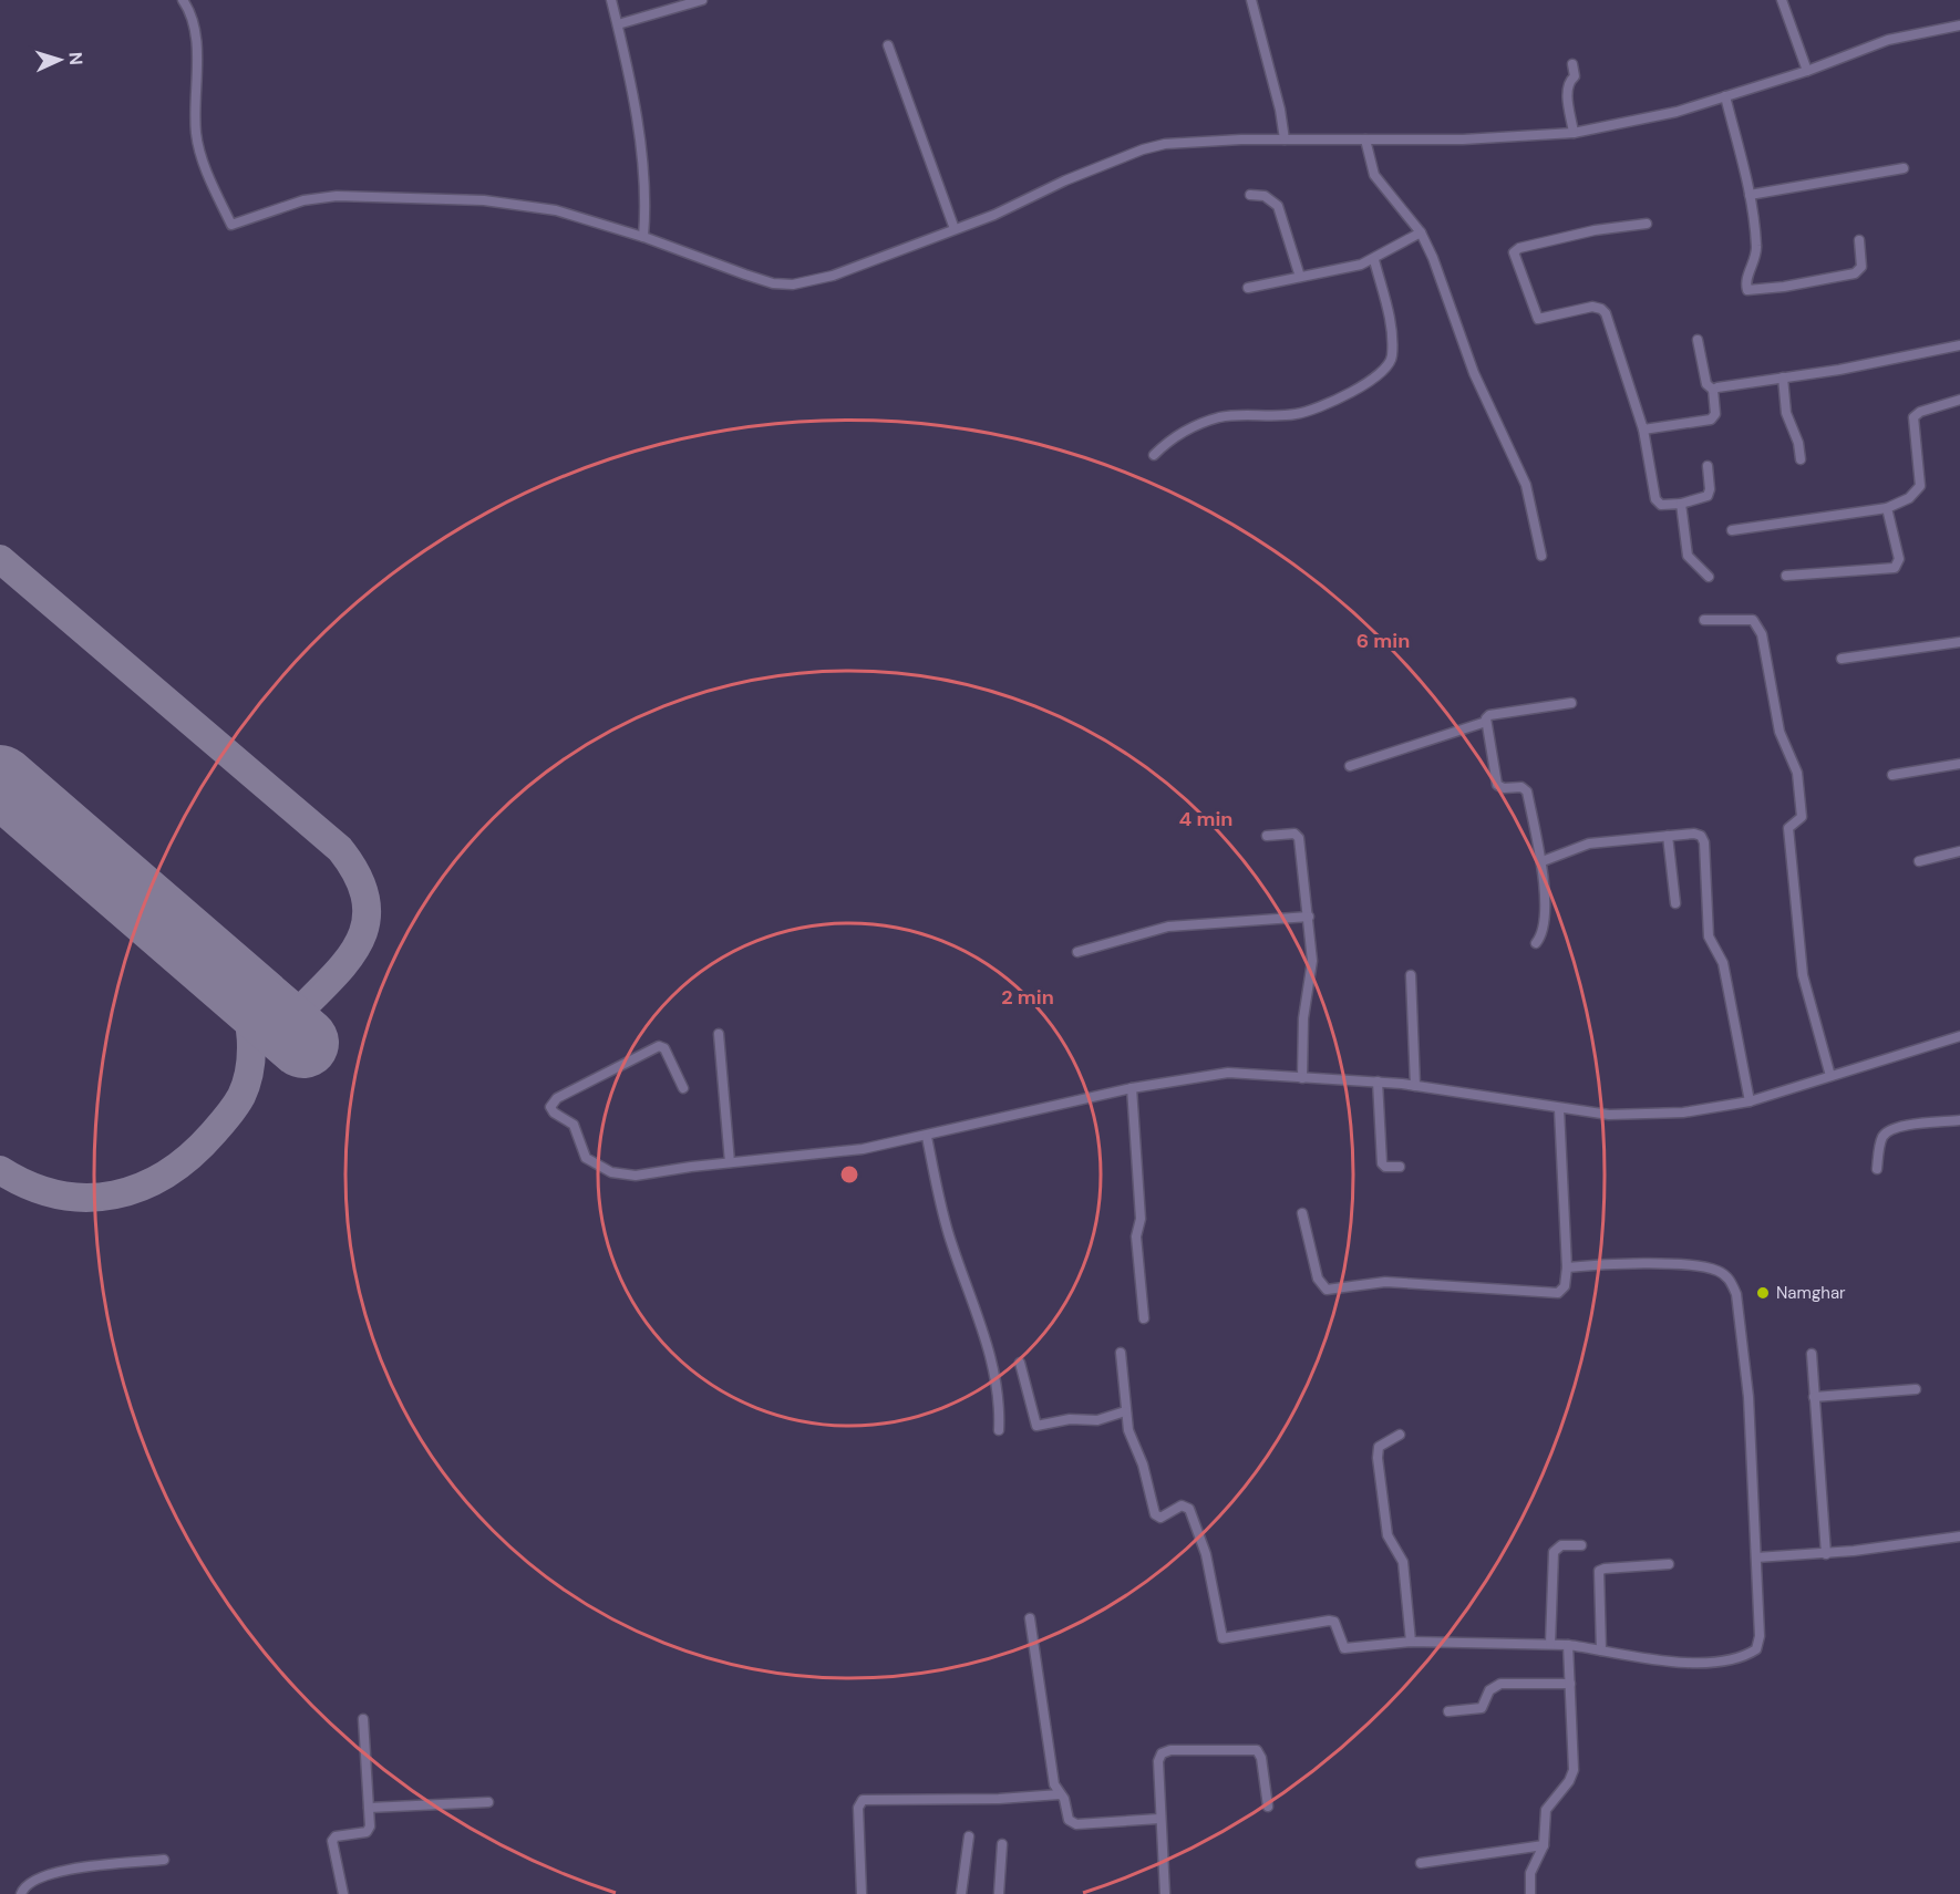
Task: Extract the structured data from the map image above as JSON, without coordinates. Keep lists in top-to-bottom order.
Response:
{
  "places": ["Namghar"],
  "north": "right",
  "rings": ["6 min", "4 min", "2 min"]
}
